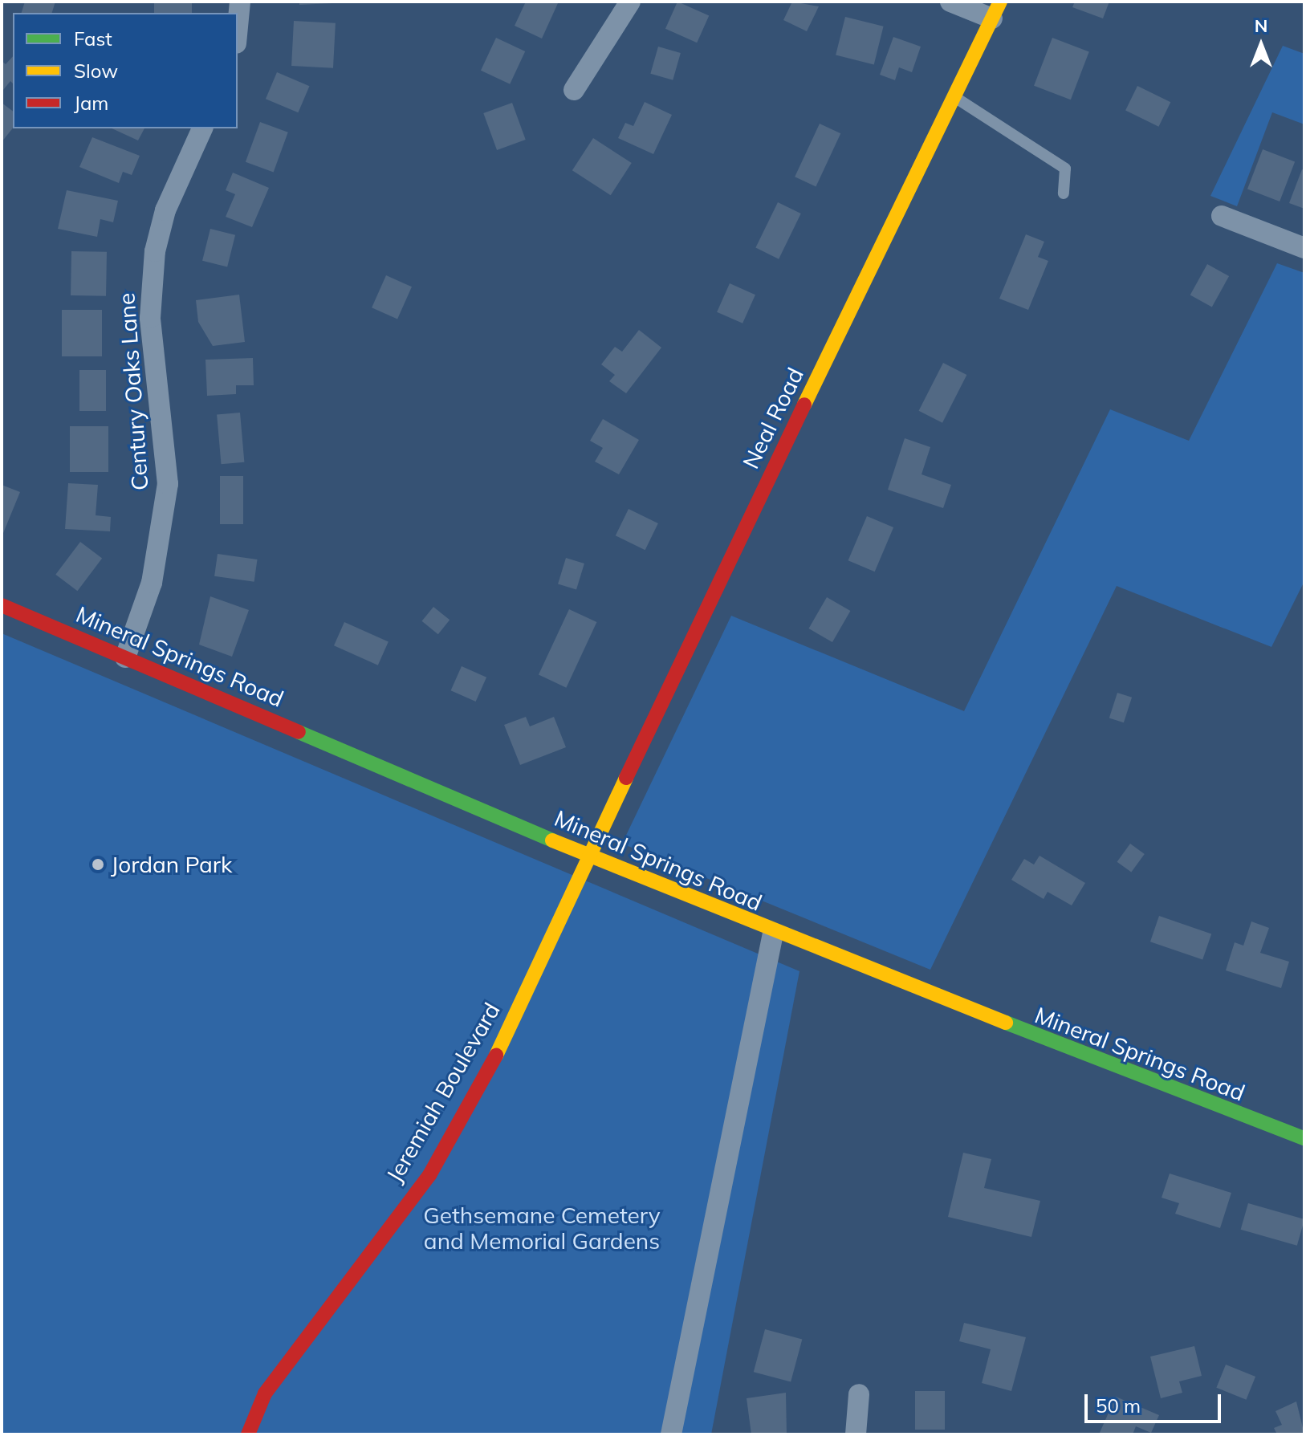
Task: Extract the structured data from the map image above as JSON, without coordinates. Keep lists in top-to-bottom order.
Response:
{
  "streets": {
    "street": [
      "Century Oaks Lane",
      "Neal Road",
      "Mineral Springs Road",
      "Jeremiah Boulevard"
    ]
  },
  "crossings": [
    ["Century Oaks Lane", "Mineral Springs Road"],
    ["Neal Road", "Mineral Springs Road"],
    ["Neal Road", "Jeremiah Boulevard"],
    ["Mineral Springs Road", "Jeremiah Boulevard"]
  ],
  "parks": ["Gethsemane Cemetery and Memorial Gardens"],
  "places": ["Jordan Park"],
  "legend": ["Fast", "Slow", "Jam"],
  "scale_bar": "50 m",
  "north": "top"
}
